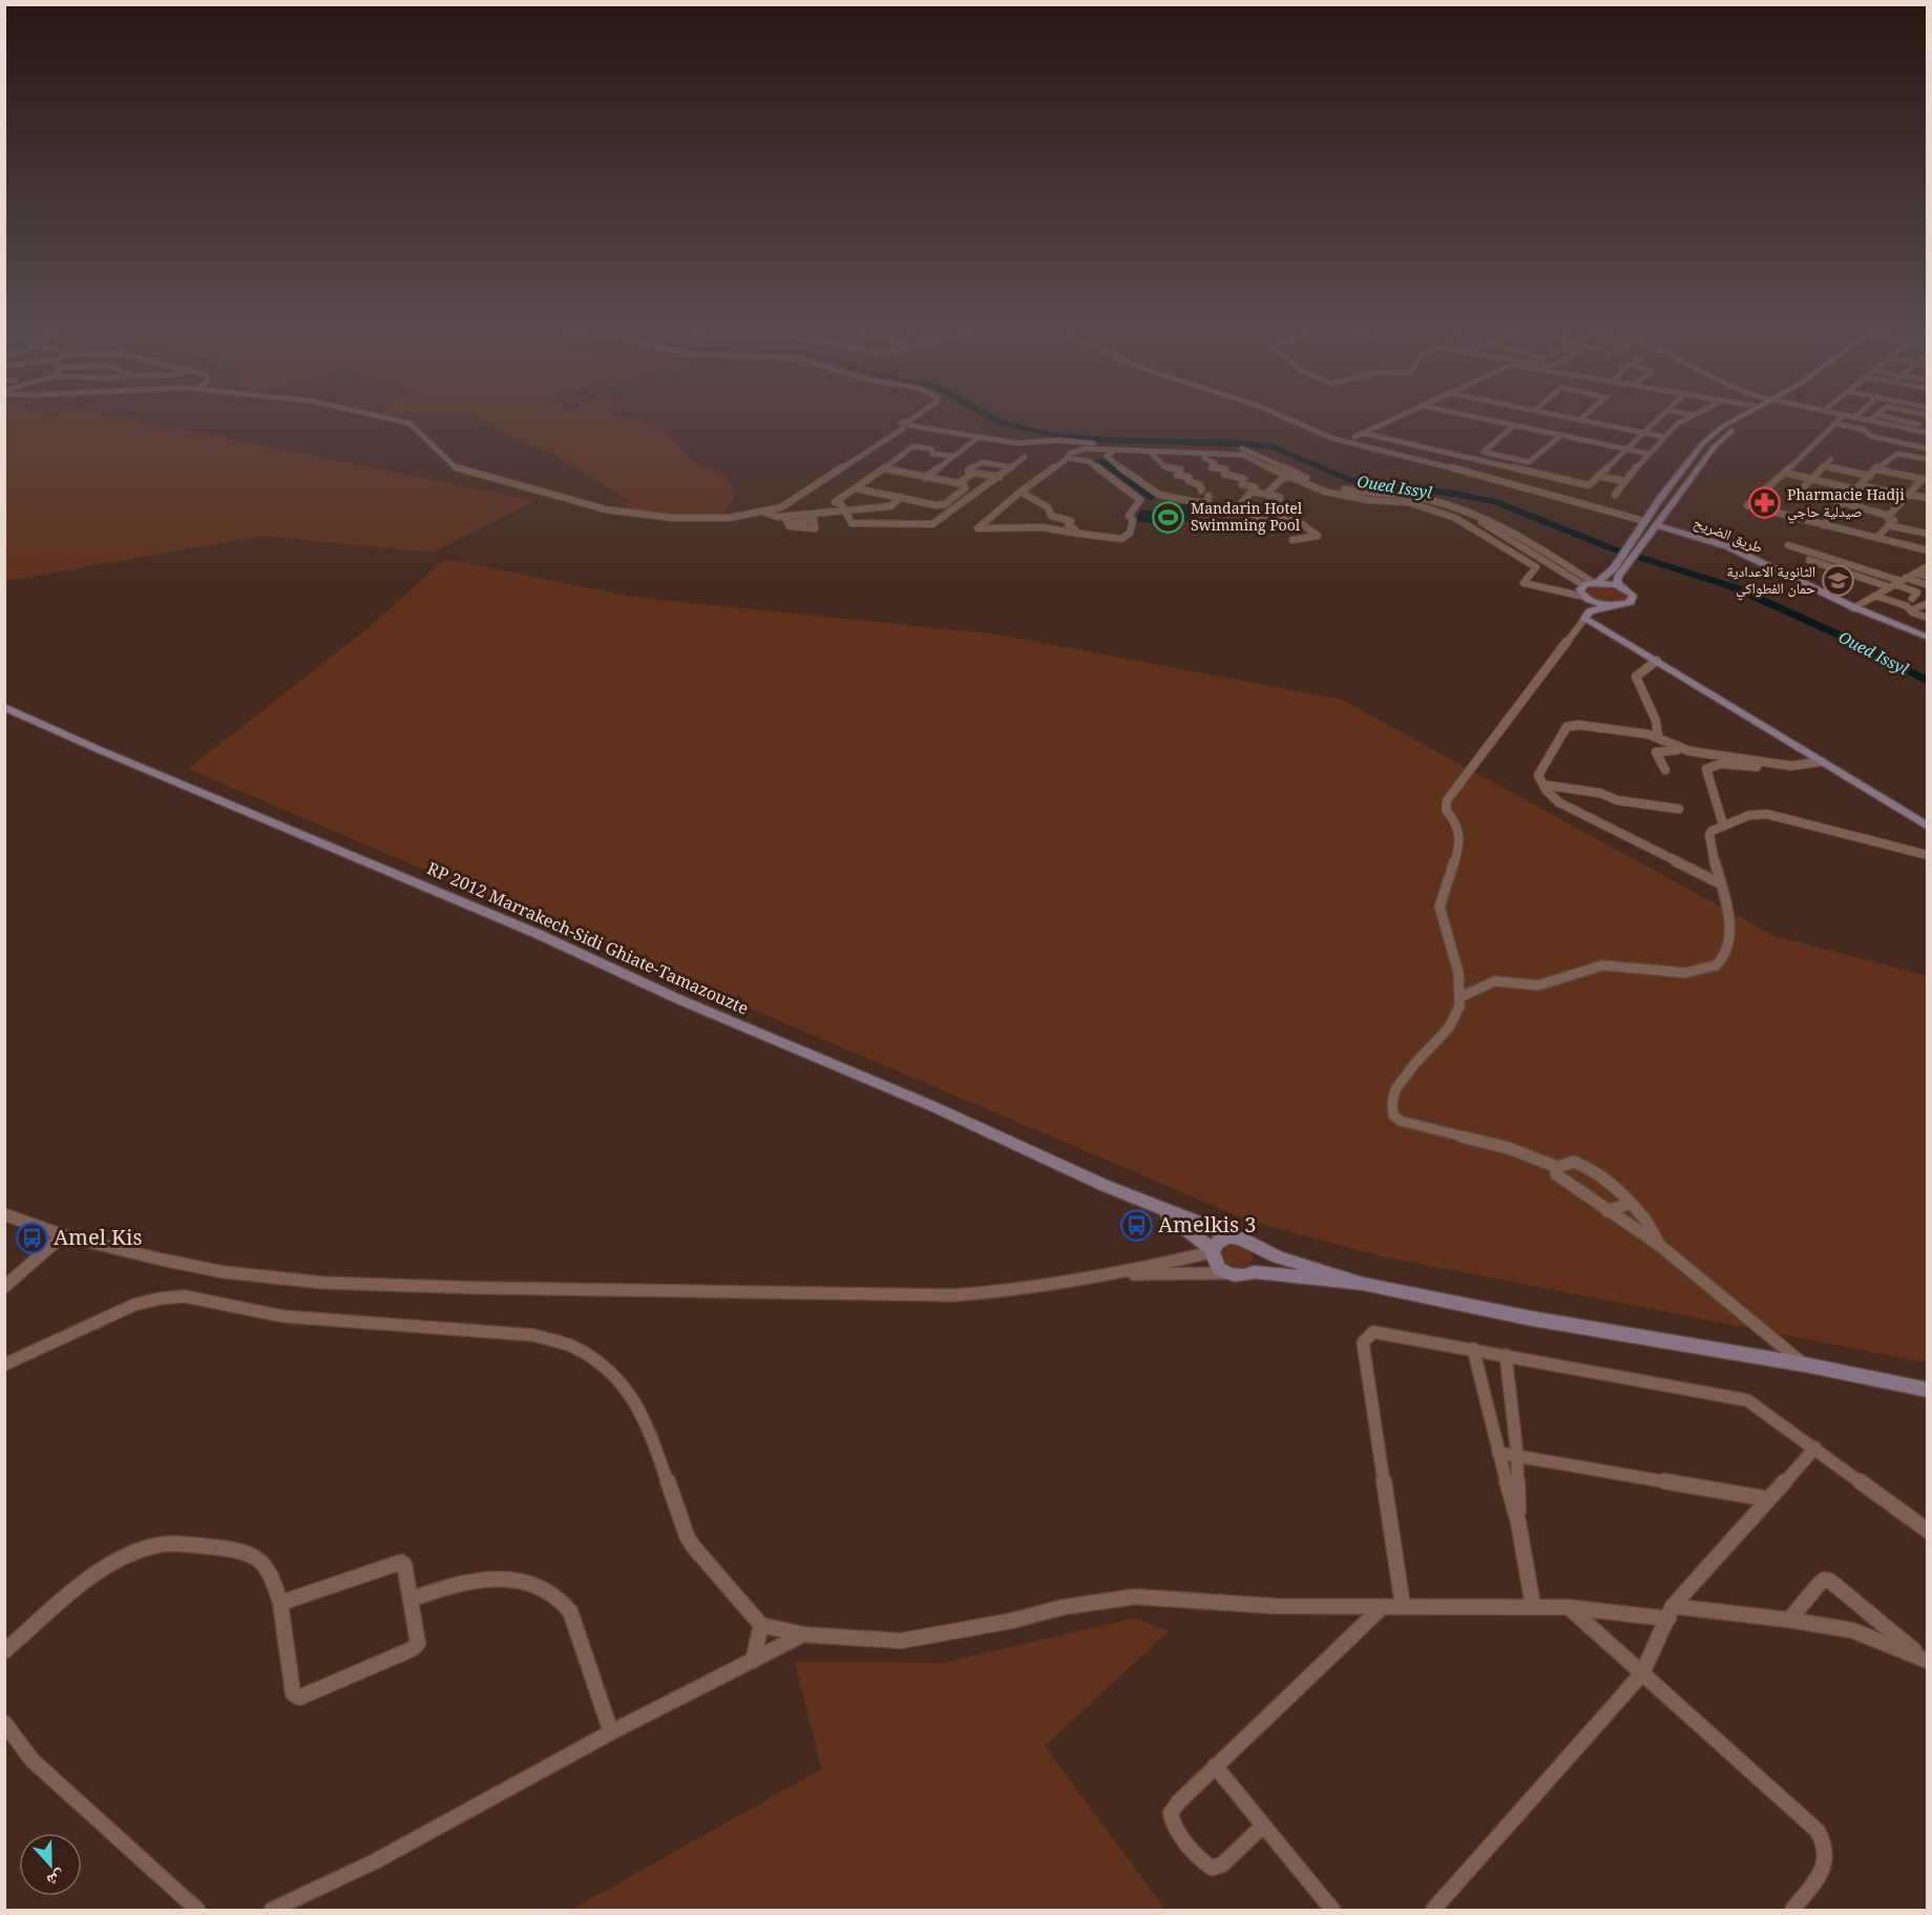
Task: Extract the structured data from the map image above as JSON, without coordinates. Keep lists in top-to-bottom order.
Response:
{
  "streets": {
    "street": ["طريق الضريح", "RP 2012 Marrakech-Sidi Ghiate-Tamazouzte"]
  },
  "water": ["Oued Issyl"],
  "places": {
    "pharmacy": ["Pharmacie Hadji صيدلية حاجي"],
    "sports": ["Mandarin Hotel Swimming Pool"],
    "school or university": ["الثانوية الاعدادية حمان الفطواكي"],
    "bus stop": ["Amelkis 3", "Amel Kis"]
  },
  "north": "bottom"
}
